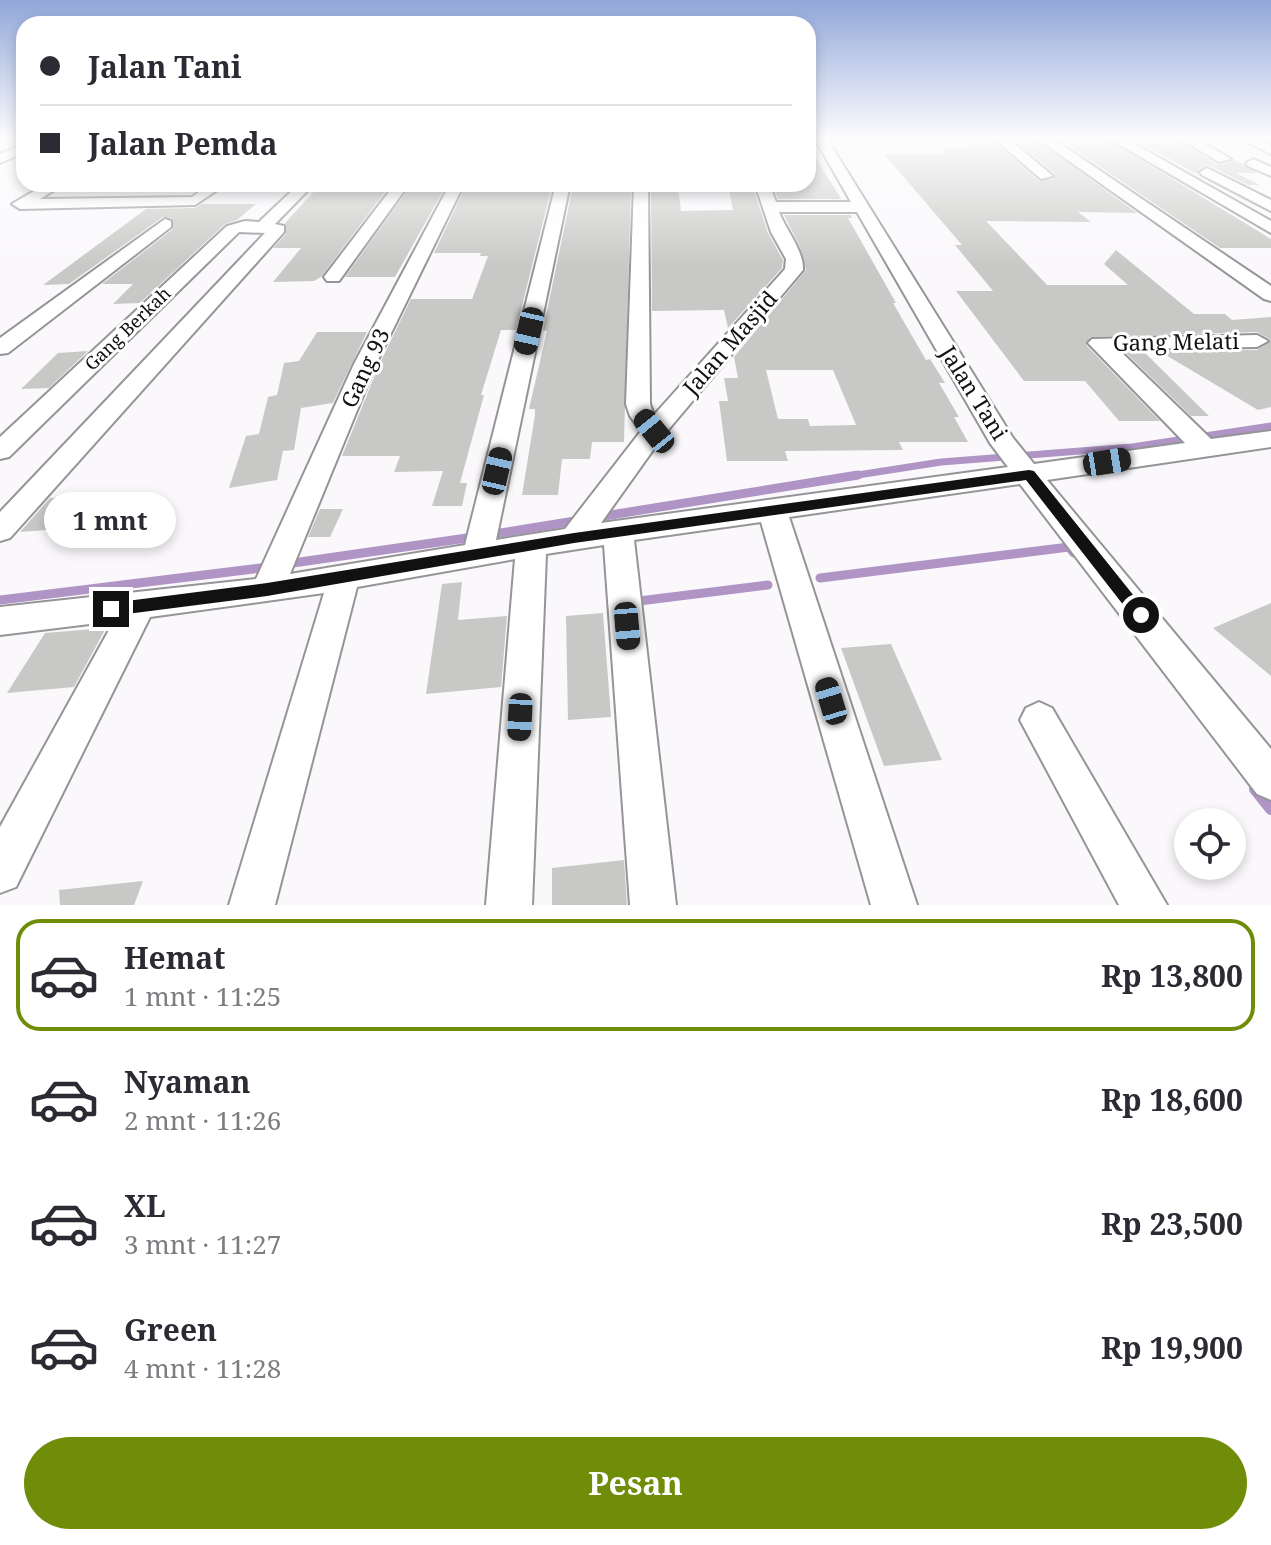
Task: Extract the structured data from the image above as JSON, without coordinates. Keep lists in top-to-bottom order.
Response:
{
  "streets": {
    "street": [
      "Gang Berkah",
      "Gang Melati",
      "Jalan Masjid",
      "Gang 93",
      "Jalan Tani"
    ]
  },
  "page": {
    "banner": ["Jalan Tani", "Jalan Pemda"],
    "bubble": "1 mnt",
    "list": [
      {
        "name": "Hemat",
        "note": "1 mnt · 11:25",
        "value": "Rp 13,800"
      },
      {
        "name": "Nyaman",
        "note": "2 mnt · 11:26",
        "value": "Rp 18,600"
      },
      {
        "name": "XL",
        "note": "3 mnt · 11:27",
        "value": "Rp 23,500"
      },
      {
        "name": "Green",
        "note": "4 mnt · 11:28",
        "value": "Rp 19,900"
      }
    ],
    "buttons": "Pesan"
  }
}
